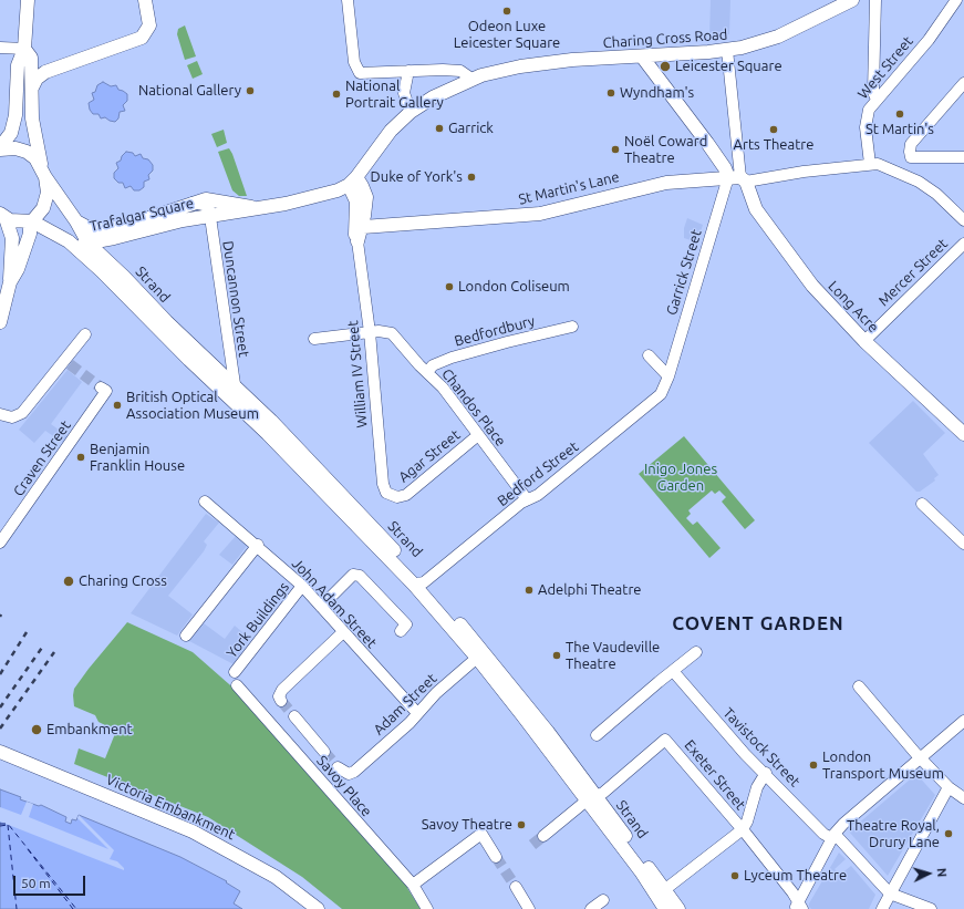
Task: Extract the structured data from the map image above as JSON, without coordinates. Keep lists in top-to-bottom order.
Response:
{
  "streets": {
    "main road": [
      "Charing Cross Road",
      "St Martin's Lane",
      "Trafalgar Square",
      "Strand",
      "Long Acre",
      "William IV Street",
      "Victoria Embankment"
    ],
    "street": [
      "West Street",
      "Garrick Street",
      "Mercer Street",
      "Duncannon Street",
      "Bedfordbury",
      "Chandos Place",
      "Agar Street",
      "Craven Street",
      "Bedford Street",
      "John Adam Street",
      "York Buildings",
      "Adam Street",
      "Tavistock Street",
      "Exeter Street",
      "Savoy Place"
    ]
  },
  "crossings": [
    ["Charing Cross Road", "Trafalgar Square"],
    ["Charing Cross Road", "Long Acre"],
    ["Charing Cross Road", "William IV Street"],
    ["St Martin's Lane", "Garrick Street"],
    ["St Martin's Lane", "Long Acre"],
    ["St Martin's Lane", "William IV Street"],
    ["Trafalgar Square", "Strand"],
    ["Trafalgar Square", "Duncannon Street"],
    ["Trafalgar Square", "William IV Street"],
    ["Garrick Street", "Long Acre"],
    ["Garrick Street", "Bedford Street"],
    ["Mercer Street", "Long Acre"],
    ["Strand", "Duncannon Street"],
    ["Strand", "Bedford Street"],
    ["Strand", "Adam Street"],
    ["Strand", "Exeter Street"],
    ["Bedfordbury", "Chandos Place"],
    ["William IV Street", "Chandos Place"],
    ["William IV Street", "Agar Street"],
    ["Chandos Place", "Agar Street"],
    ["Chandos Place", "Bedford Street"],
    ["John Adam Street", "York Buildings"],
    ["John Adam Street", "Adam Street"]
  ],
  "districts": ["COVENT GARDEN"],
  "parks": ["Inigo Jones Garden"],
  "places": [
    "Odeon Luxe Leicester Square",
    "Leicester Square",
    "National Gallery",
    "Wyndham's",
    "National Portrait Gallery",
    "St Martin's",
    "Garrick",
    "Arts Theatre",
    "Noël Coward Theatre",
    "Duke of York's",
    "London Coliseum",
    "British Optical Association Museum",
    "Benjamin Franklin House",
    "Charing Cross",
    "Adelphi Theatre",
    "The Vaudeville Theatre",
    "Embankment",
    "London Transport Museum",
    "Savoy Theatre",
    "Theatre Royal, Drury Lane",
    "Lyceum Theatre"
  ],
  "scale_bar": "50 m",
  "north": "right"
}
